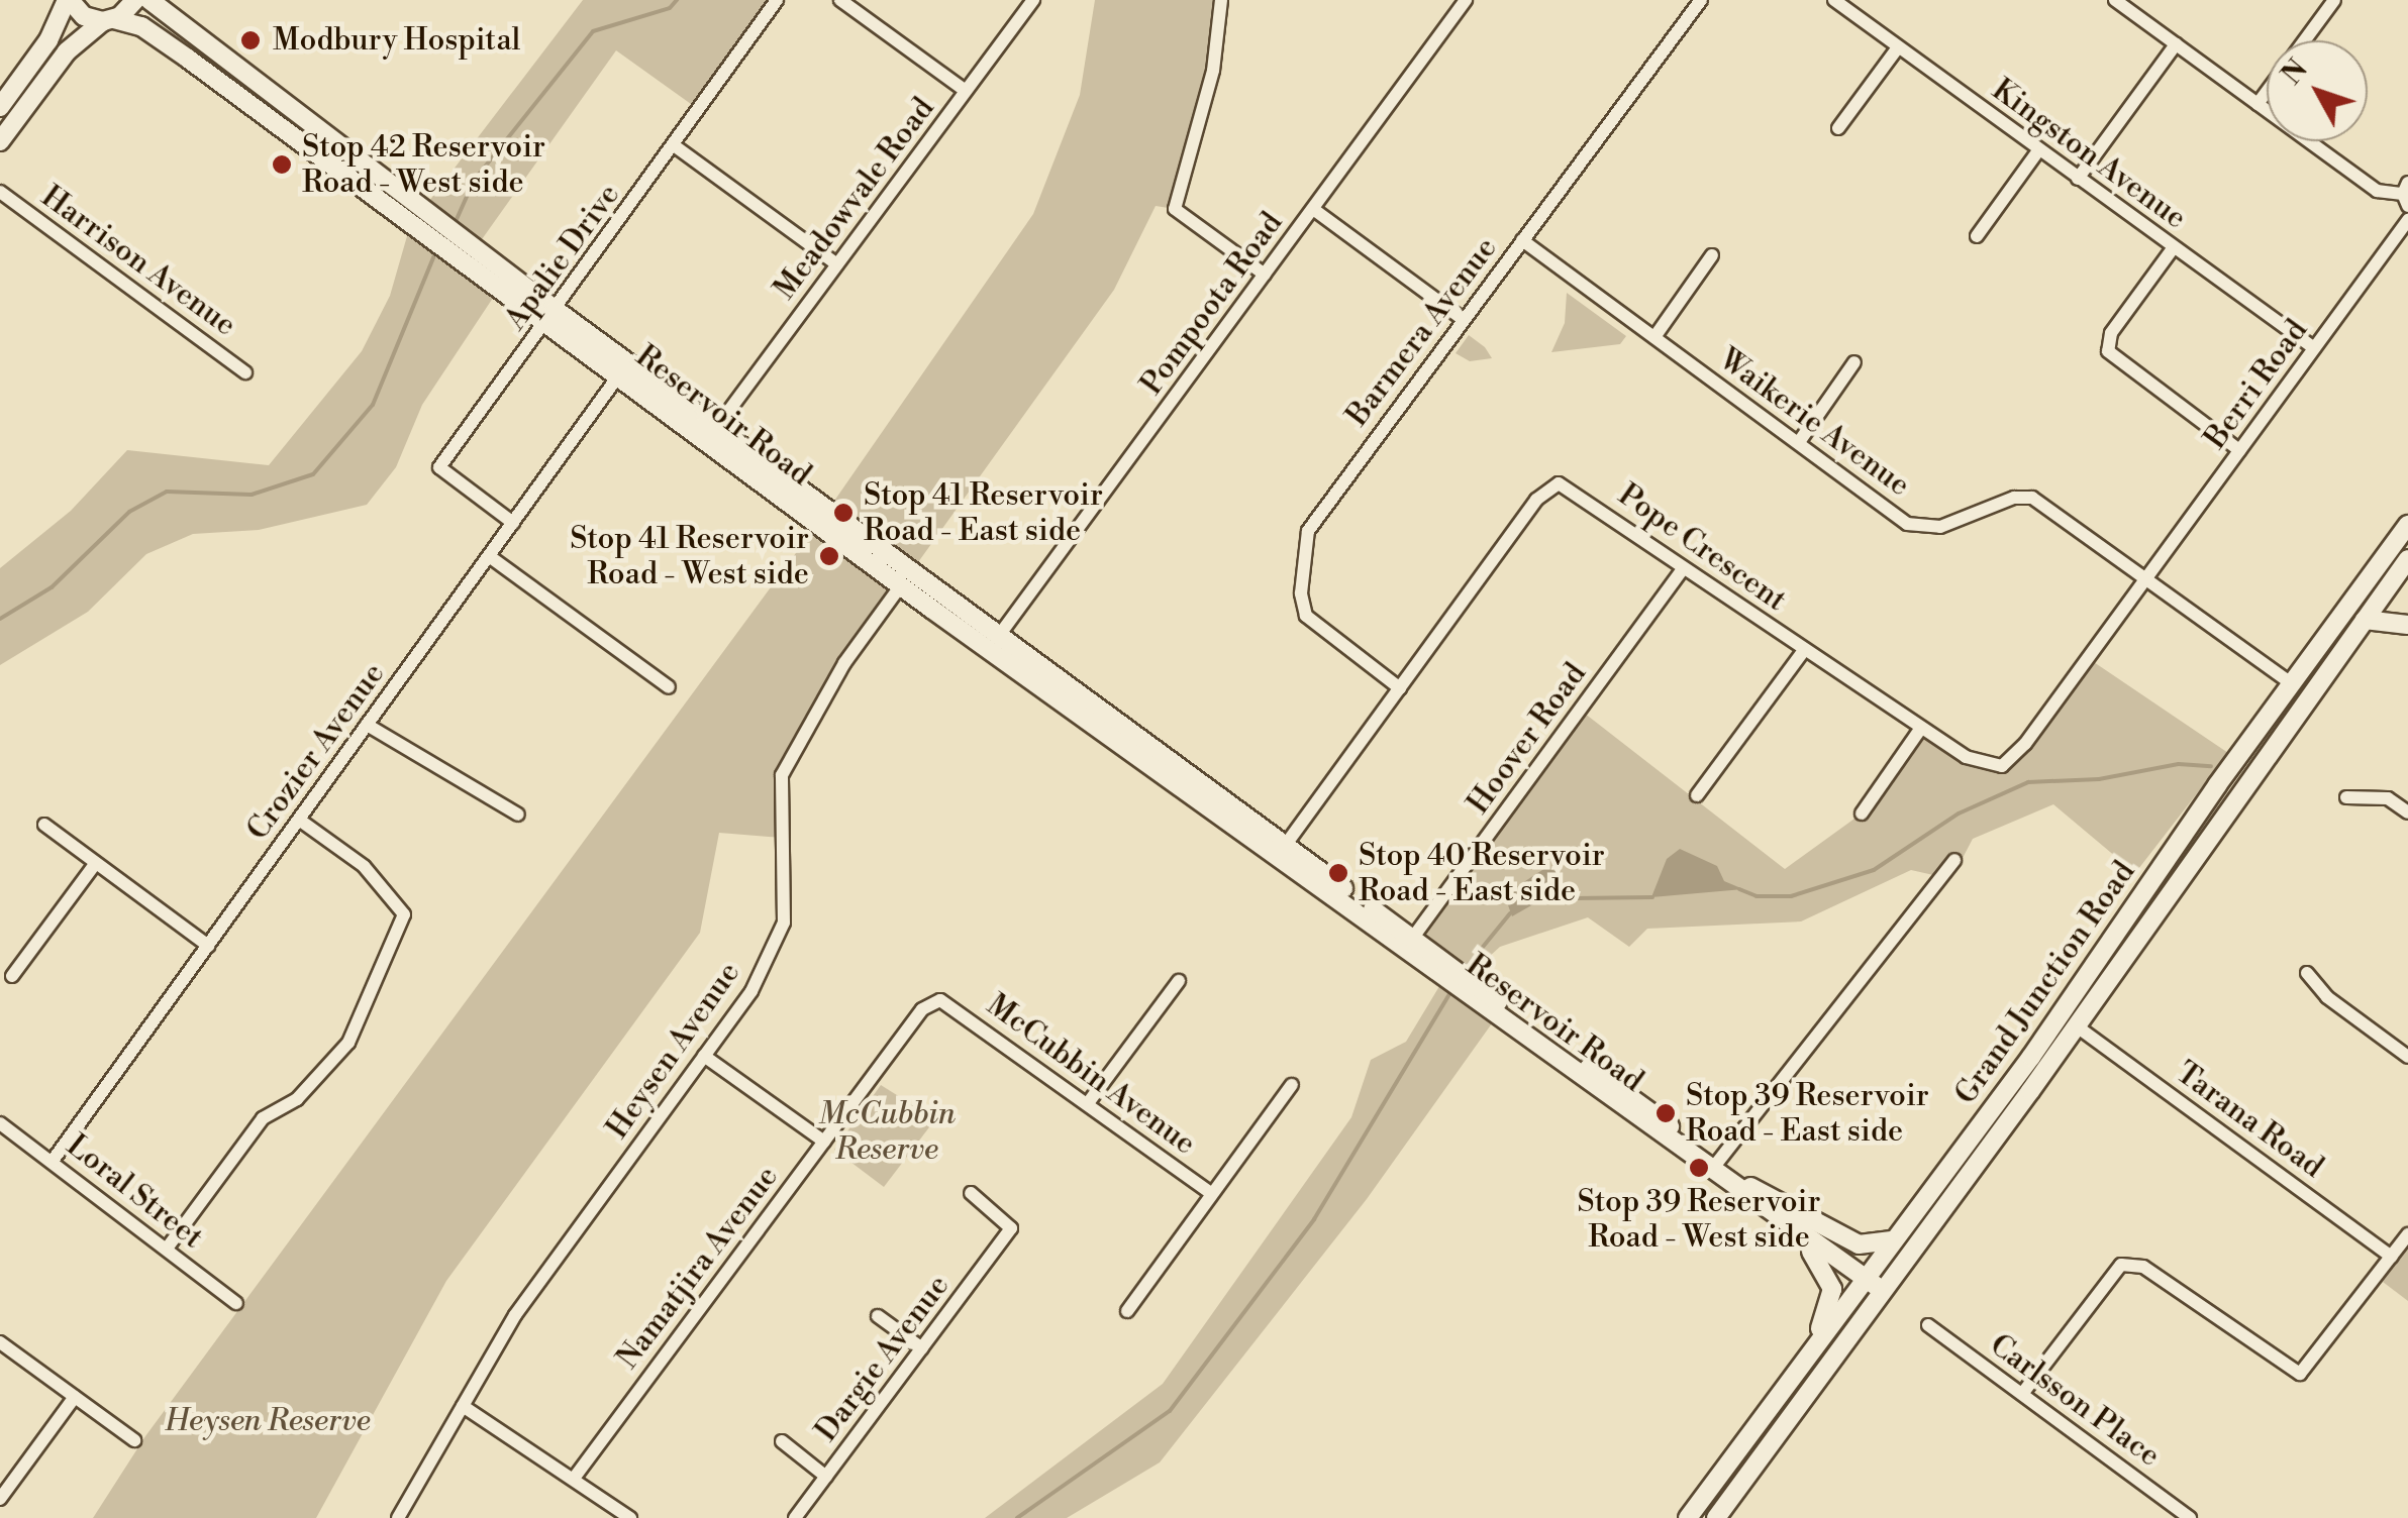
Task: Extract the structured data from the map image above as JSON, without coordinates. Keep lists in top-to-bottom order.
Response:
{
  "streets": {
    "main road": ["Reservoir Road", "Grand Junction Road"],
    "street": [
      "Kingston Avenue",
      "Meadowvale Road",
      "Apalie Drive",
      "Harrison Avenue",
      "Pompoota Road",
      "Barmera Avenue",
      "Berri Road",
      "Waikerie Avenue",
      "Pope Crescent",
      "Hoover Road",
      "Crozier Avenue",
      "Heysen Avenue",
      "McCubbin Avenue",
      "Tarana Road",
      "Loral Street",
      "Namatjira Avenue",
      "Dargie Avenue",
      "Carlsson Place"
    ]
  },
  "crossings": [
    ["Kingston Avenue", "Berri Road"],
    ["Meadowvale Road", "Reservoir Road"],
    ["Apalie Drive", "Reservoir Road"],
    ["Apalie Drive", "Crozier Avenue"],
    ["Pompoota Road", "Reservoir Road"],
    ["Barmera Avenue", "Waikerie Avenue"],
    ["Barmera Avenue", "Pope Crescent"],
    ["Berri Road", "Waikerie Avenue"],
    ["Berri Road", "Pope Crescent"],
    ["Reservoir Road", "Pope Crescent"],
    ["Reservoir Road", "Hoover Road"],
    ["Reservoir Road", "Crozier Avenue"],
    ["Reservoir Road", "Grand Junction Road"],
    ["Reservoir Road", "Heysen Avenue"],
    ["Waikerie Avenue", "Pope Crescent"],
    ["Waikerie Avenue", "Grand Junction Road"],
    ["Pope Crescent", "Hoover Road"],
    ["Crozier Avenue", "Loral Street"],
    ["Grand Junction Road", "Tarana Road"],
    ["McCubbin Avenue", "Namatjira Avenue"]
  ],
  "parks": ["McCubbin Reserve", "Heysen Reserve"],
  "places": [
    "Modbury Hospital",
    "Stop 42 Reservoir Road - West side",
    "Stop 41 Reservoir Road - East side",
    "Stop 41 Reservoir Road - West side",
    "Stop 40 Reservoir Road - East side",
    "Stop 39 Reservoir Road - East side",
    "Stop 39 Reservoir Road - West side"
  ],
  "north": "top left"
}
